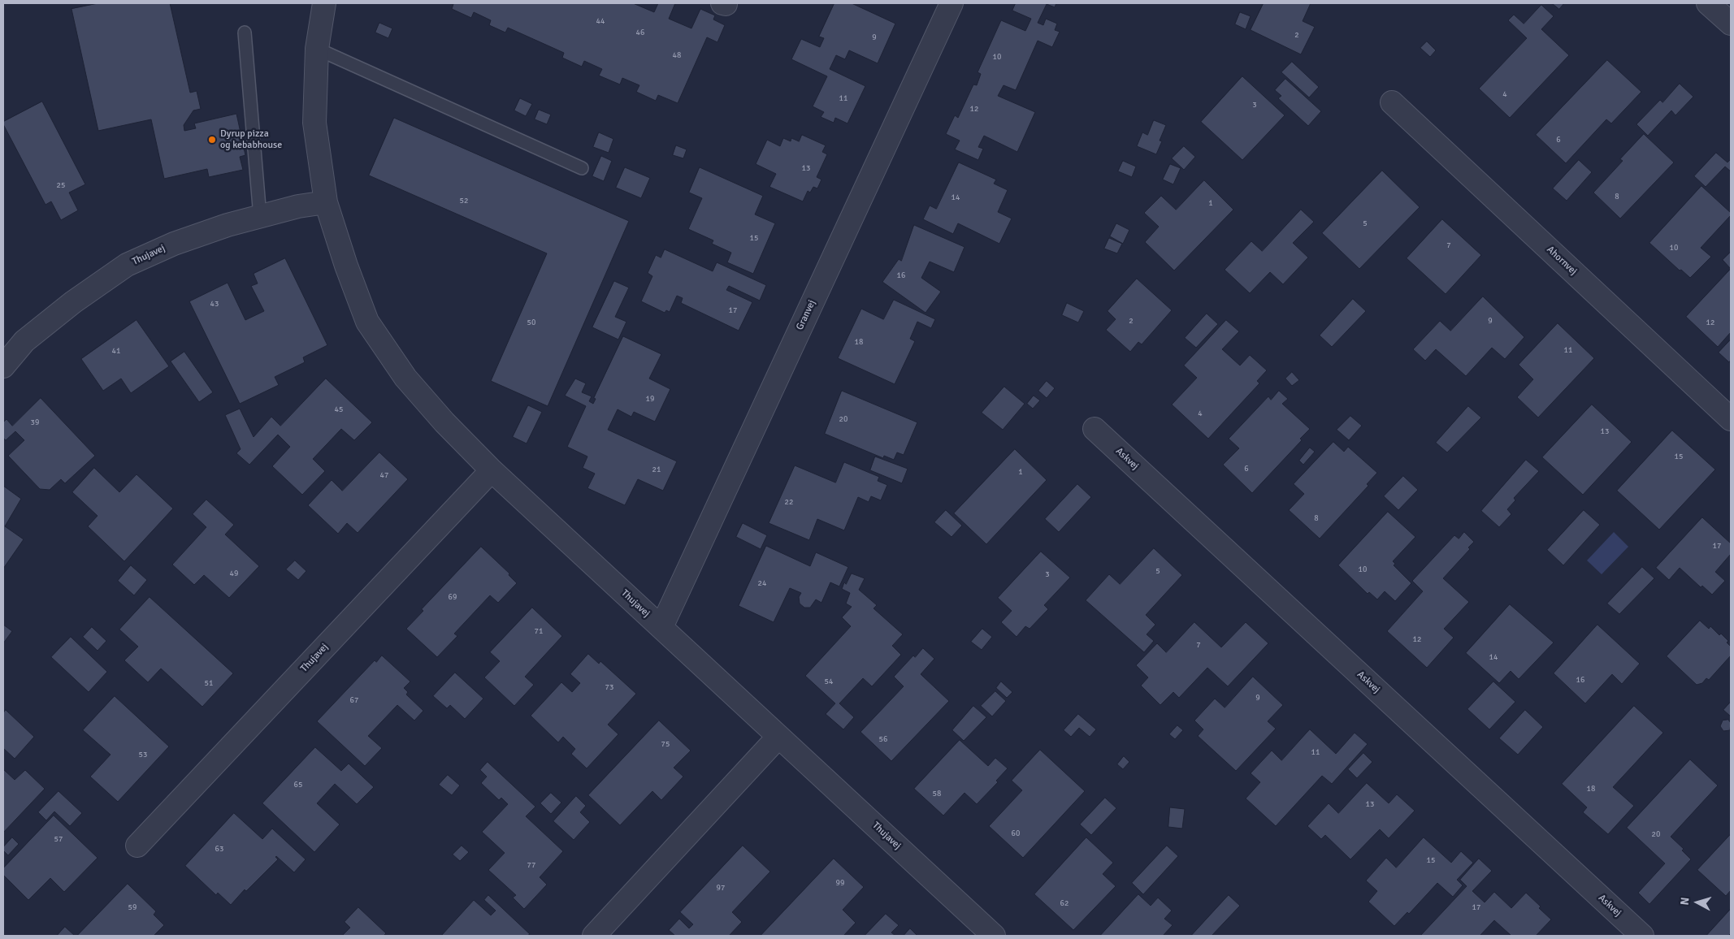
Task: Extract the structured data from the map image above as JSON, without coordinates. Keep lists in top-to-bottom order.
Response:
{
  "streets": {
    "street": [
      "Thujavej",
      "Ahornvej",
      "Granvej",
      "Askvej"
    ]
  },
  "crossings": [
    ["Thujavej", "Granvej"]
  ],
  "places": ["Dyrup pizza og kebabhouse"],
  "house_numbers": [
    "44",
    "46",
    "2",
    "9",
    "48",
    "10",
    "4",
    "11",
    "3",
    "12",
    "6",
    "13",
    "25",
    "8",
    "14",
    "52",
    "1",
    "5",
    "15",
    "7",
    "10",
    "16",
    "43",
    "17",
    "2",
    "9",
    "50",
    "12",
    "18",
    "11",
    "41",
    "19",
    "45",
    "4",
    "20",
    "39",
    "13",
    "15",
    "6",
    "21",
    "1",
    "47",
    "22",
    "8",
    "17",
    "10",
    "5",
    "49",
    "3",
    "24",
    "69",
    "71",
    "12",
    "7",
    "14",
    "16",
    "54",
    "51",
    "73",
    "9",
    "67",
    "56",
    "75",
    "11",
    "53",
    "65",
    "18",
    "58",
    "13",
    "60",
    "20",
    "57",
    "63",
    "15",
    "77",
    "99",
    "97",
    "62",
    "59",
    "17"
  ],
  "north": "left"
}
